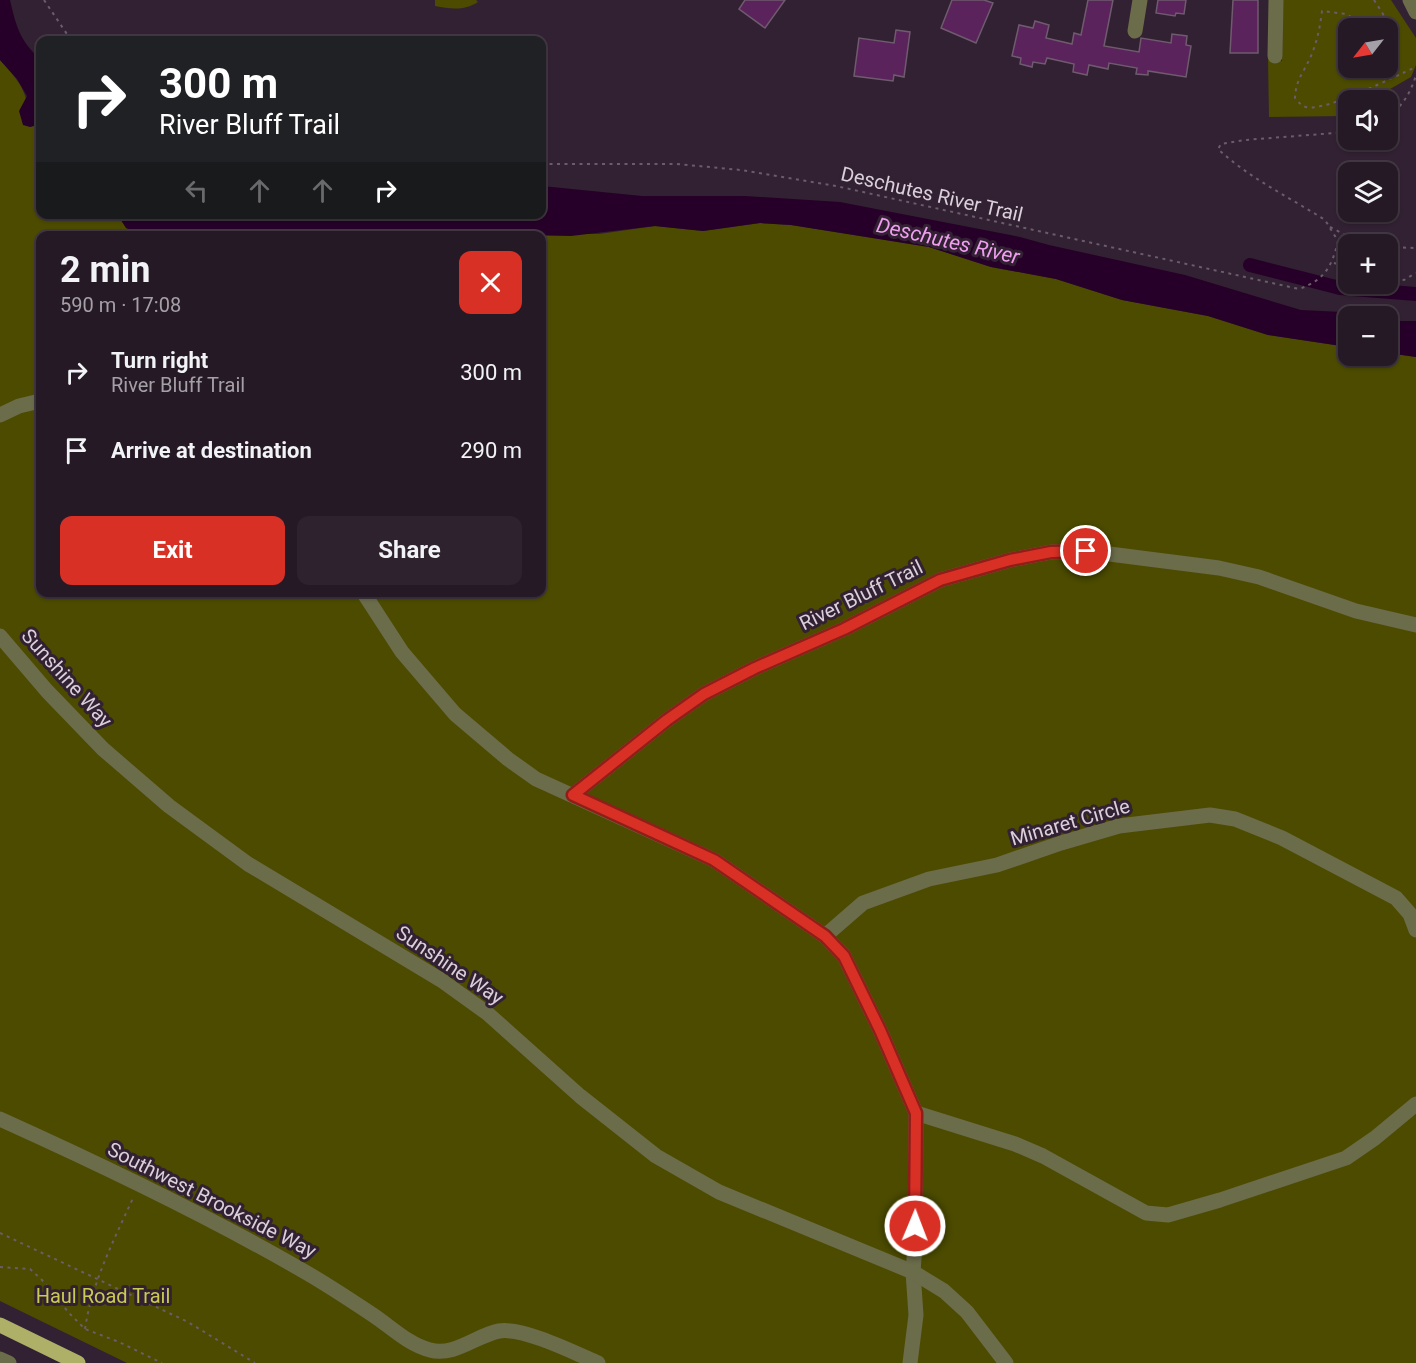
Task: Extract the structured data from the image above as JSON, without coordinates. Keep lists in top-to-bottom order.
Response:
{
  "streets": {
    "street": [
      "River Bluff Trail",
      "Sunshine Way",
      "Minaret Circle",
      "Southwest Brookside Way"
    ],
    "path": ["Deschutes River Trail"]
  },
  "water": ["Deschutes River"],
  "parks": ["Haul Road Trail"],
  "north": "bottom left",
  "page": {
    "map_buttons": ["+", "−"],
    "turn": ["300 m", "River Bluff Trail"],
    "heading": ["2 min", "590 m · 17:08"],
    "list": [
      {
        "name": "Turn right",
        "note": "River Bluff Trail",
        "value": "300 m"
      },
      {
        "name": "Arrive at destination",
        "value": "290 m"
      }
    ],
    "buttons": ["Exit", "Share"]
  }
}
